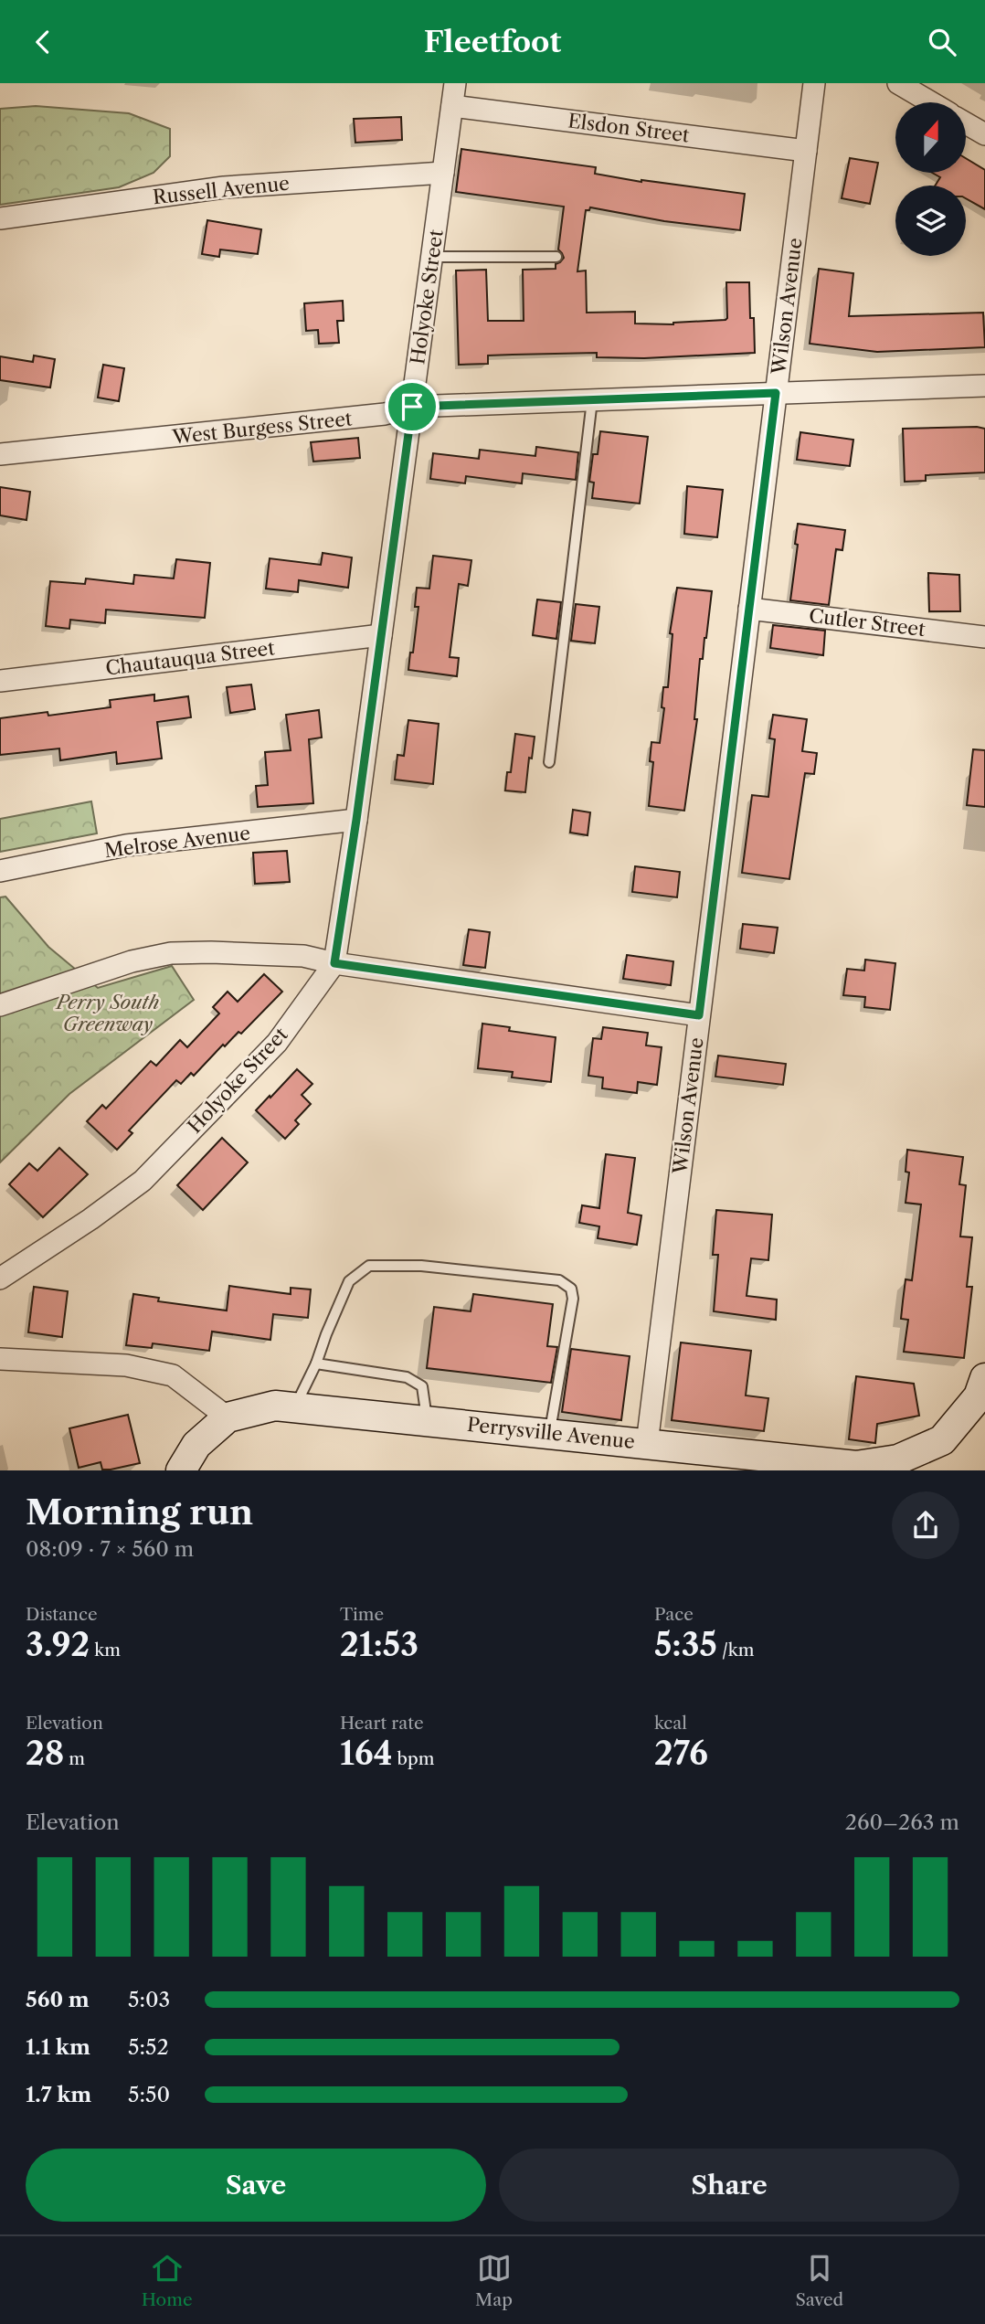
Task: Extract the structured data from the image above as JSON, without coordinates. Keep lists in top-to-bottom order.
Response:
{
  "streets": {
    "street": [
      "Elsdon Street",
      "Russell Avenue",
      "Holyoke Street",
      "Wilson Avenue",
      "West Burgess Street",
      "Cutler Street",
      "Chautauqua Street",
      "Melrose Avenue",
      "Perrysville Avenue"
    ]
  },
  "crossings": [
    ["Elsdon Street", "Holyoke Street"],
    ["Elsdon Street", "Wilson Avenue"],
    ["Russell Avenue", "Holyoke Street"],
    ["Holyoke Street", "West Burgess Street"],
    ["Holyoke Street", "Chautauqua Street"],
    ["Holyoke Street", "Melrose Avenue"],
    ["Wilson Avenue", "West Burgess Street"],
    ["Wilson Avenue", "Cutler Street"],
    ["Wilson Avenue", "Perrysville Avenue"]
  ],
  "parks": ["Perry South Greenway"],
  "north": "top",
  "page": {
    "header": "Fleetfoot",
    "heading": ["Morning run", "08:09 · 7 × 560 m"],
    "stats": [
      ["Distance", "3.92 km"],
      ["Time", "21:53"],
      ["Pace", "5:35 /km"],
      ["Elevation", "28 m"],
      ["Heart rate", "164 bpm"],
      ["kcal", "276"]
    ],
    "chart": ["Elevation", "260–263 m"],
    "list": [
      {
        "name": "560 m",
        "note": "5:03"
      },
      {
        "name": "1.1 km",
        "note": "5:52"
      },
      {
        "name": "1.7 km",
        "note": "5:50"
      }
    ],
    "buttons": ["Save", "Share"],
    "tabs": ["Home", "Map", "Saved"]
  }
}
